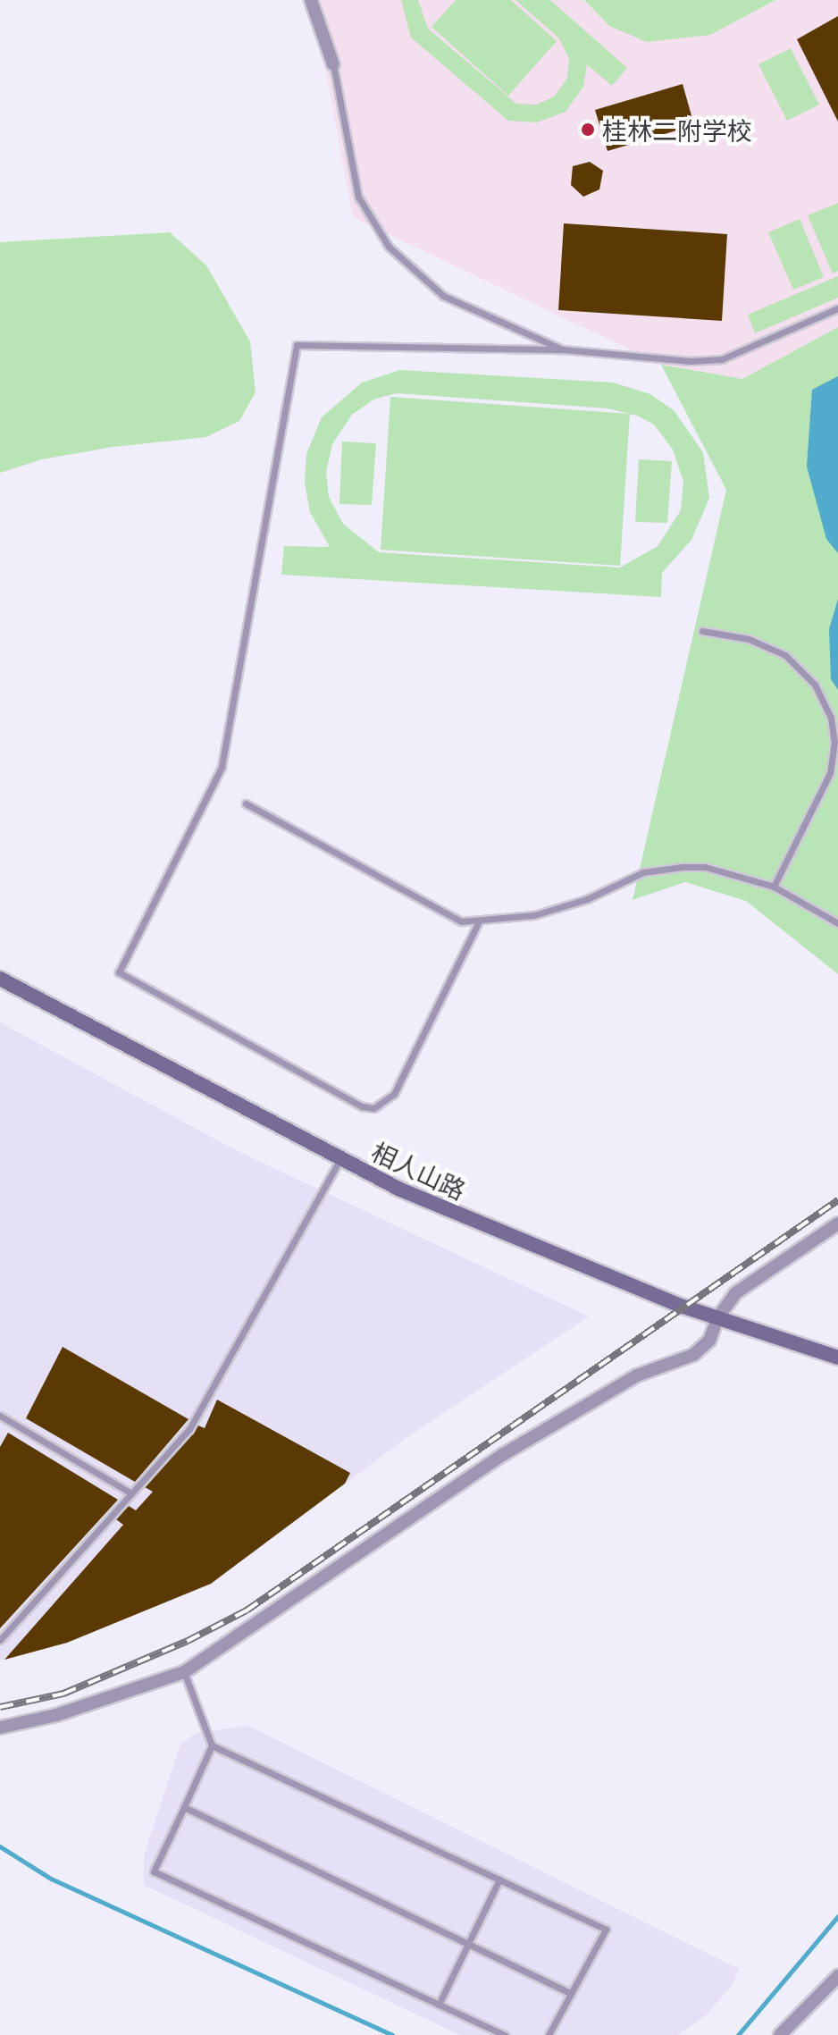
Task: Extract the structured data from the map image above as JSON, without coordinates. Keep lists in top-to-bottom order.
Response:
{
  "streets": {
    "street": ["相人山路"]
  },
  "places": ["桂林二附学校"]
}
